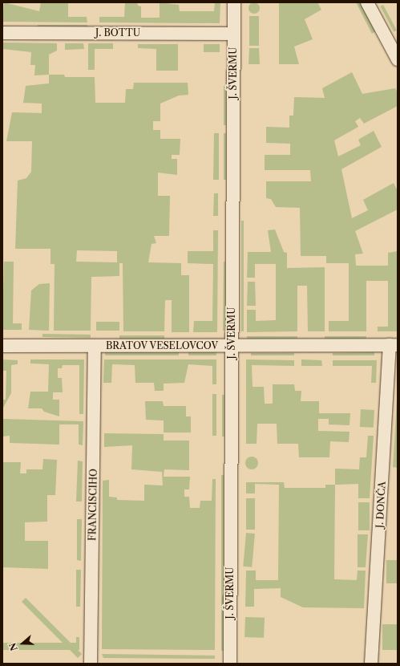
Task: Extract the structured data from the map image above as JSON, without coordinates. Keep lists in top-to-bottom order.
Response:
{
  "streets": {
    "street": [
      "J. BOTTU",
      "J. ŠVERMU",
      "BRATOV VESELOVCOV",
      "FRANCISCIHO",
      "J. DONČA"
    ]
  },
  "crossings": [
    ["J. BOTTU", "J. ŠVERMU"],
    ["J. ŠVERMU", "BRATOV VESELOVCOV"],
    ["BRATOV VESELOVCOV", "FRANCISCIHO"],
    ["BRATOV VESELOVCOV", "J. DONČA"]
  ],
  "north": "left"
}
